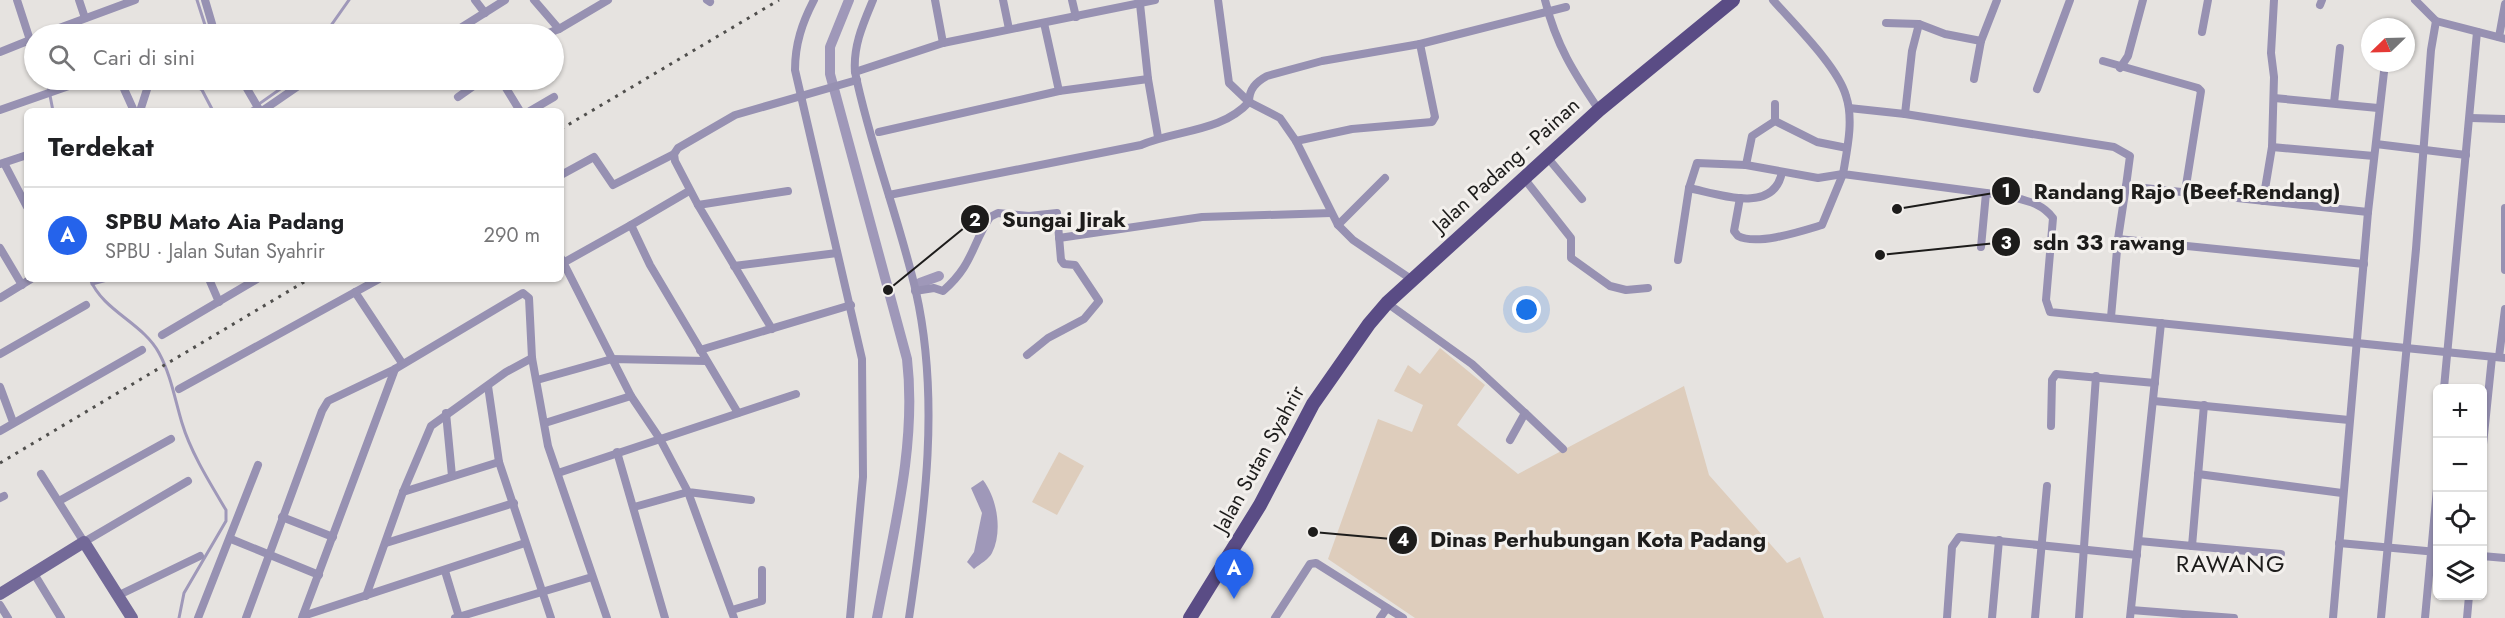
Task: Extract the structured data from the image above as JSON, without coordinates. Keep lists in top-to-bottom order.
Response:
{
  "streets": {
    "main road": ["Jalan Padang - Painan", "Jalan Sutan Syahrir"]
  },
  "crossings": [
    ["Jalan Padang - Painan", "Jalan Sutan Syahrir"]
  ],
  "districts": ["RAWANG"],
  "places": [
    "Randang Rajo (Beef-Rendang)",
    "sdn 33 rawang",
    "Sungai Jirak",
    "Dinas Perhubungan Kota Padang"
  ],
  "north": "bottom left",
  "page": {
    "search": "Cari di sini",
    "heading": "Terdekat",
    "list": [
      {
        "mark": "A",
        "name": "SPBU Mato Aia Padang",
        "note": "SPBU · Jalan Sutan Syahrir",
        "value": "290 m"
      }
    ],
    "map_buttons": ["+", "−"],
    "pins": "A"
  }
}
